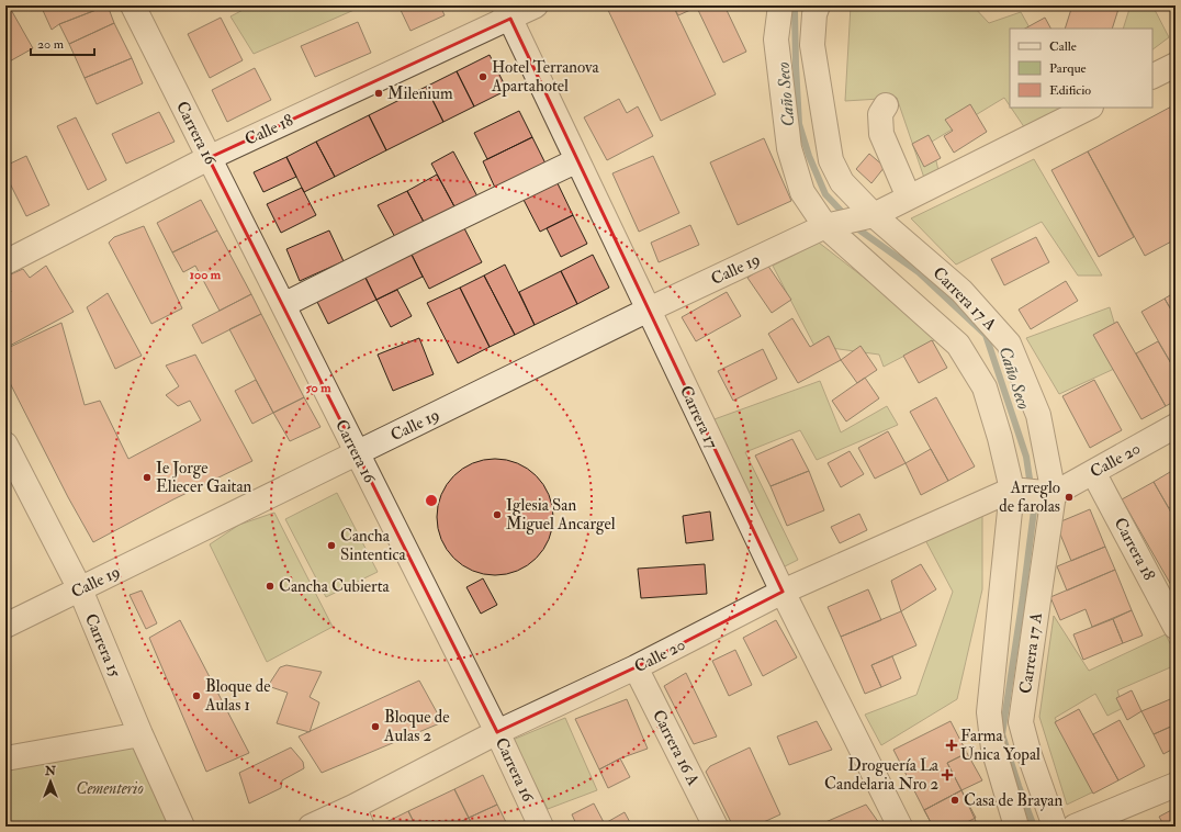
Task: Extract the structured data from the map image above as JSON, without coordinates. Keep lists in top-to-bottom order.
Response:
{
  "streets": {
    "street": [
      "Calle 18",
      "Carrera 16",
      "Calle 19",
      "Carrera 17 A",
      "Carrera 17",
      "Calle 20",
      "Carrera 18",
      "Carrera 15",
      "Carrera 16 A"
    ]
  },
  "crossings": [
    ["Calle 18", "Carrera 16"],
    ["Calle 18", "Carrera 17"],
    ["Carrera 16", "Calle 19"],
    ["Carrera 16", "Calle 20"],
    ["Calle 19", "Carrera 17 A"],
    ["Calle 19", "Carrera 17"],
    ["Calle 19", "Carrera 15"],
    ["Carrera 17 A", "Calle 20"],
    ["Carrera 17", "Calle 20"],
    ["Calle 20", "Carrera 18"],
    ["Calle 20", "Carrera 16 A"]
  ],
  "water": ["Caño Seco"],
  "parks": ["Cementerio"],
  "places": {
    "other": [
      "Hotel Terranova Apartahotel",
      "Milenium",
      "Ie Jorge Eliecer Gaitan",
      "Arreglo de farolas",
      "Iglesia San Miguel Ancargel",
      "Cancha Sintentica",
      "Cancha Cubierta",
      "Bloque de Aulas 1",
      "Bloque de Aulas 2",
      "Casa de Brayan"
    ],
    "health": ["Farma Unica Yopal", "Droguería La Candelaria Nro 2"]
  },
  "legend": ["Calle", "Parque", "Edificio"],
  "scale_bar": "20 m",
  "north": "top",
  "rings": ["100 m", "50 m"]
}
